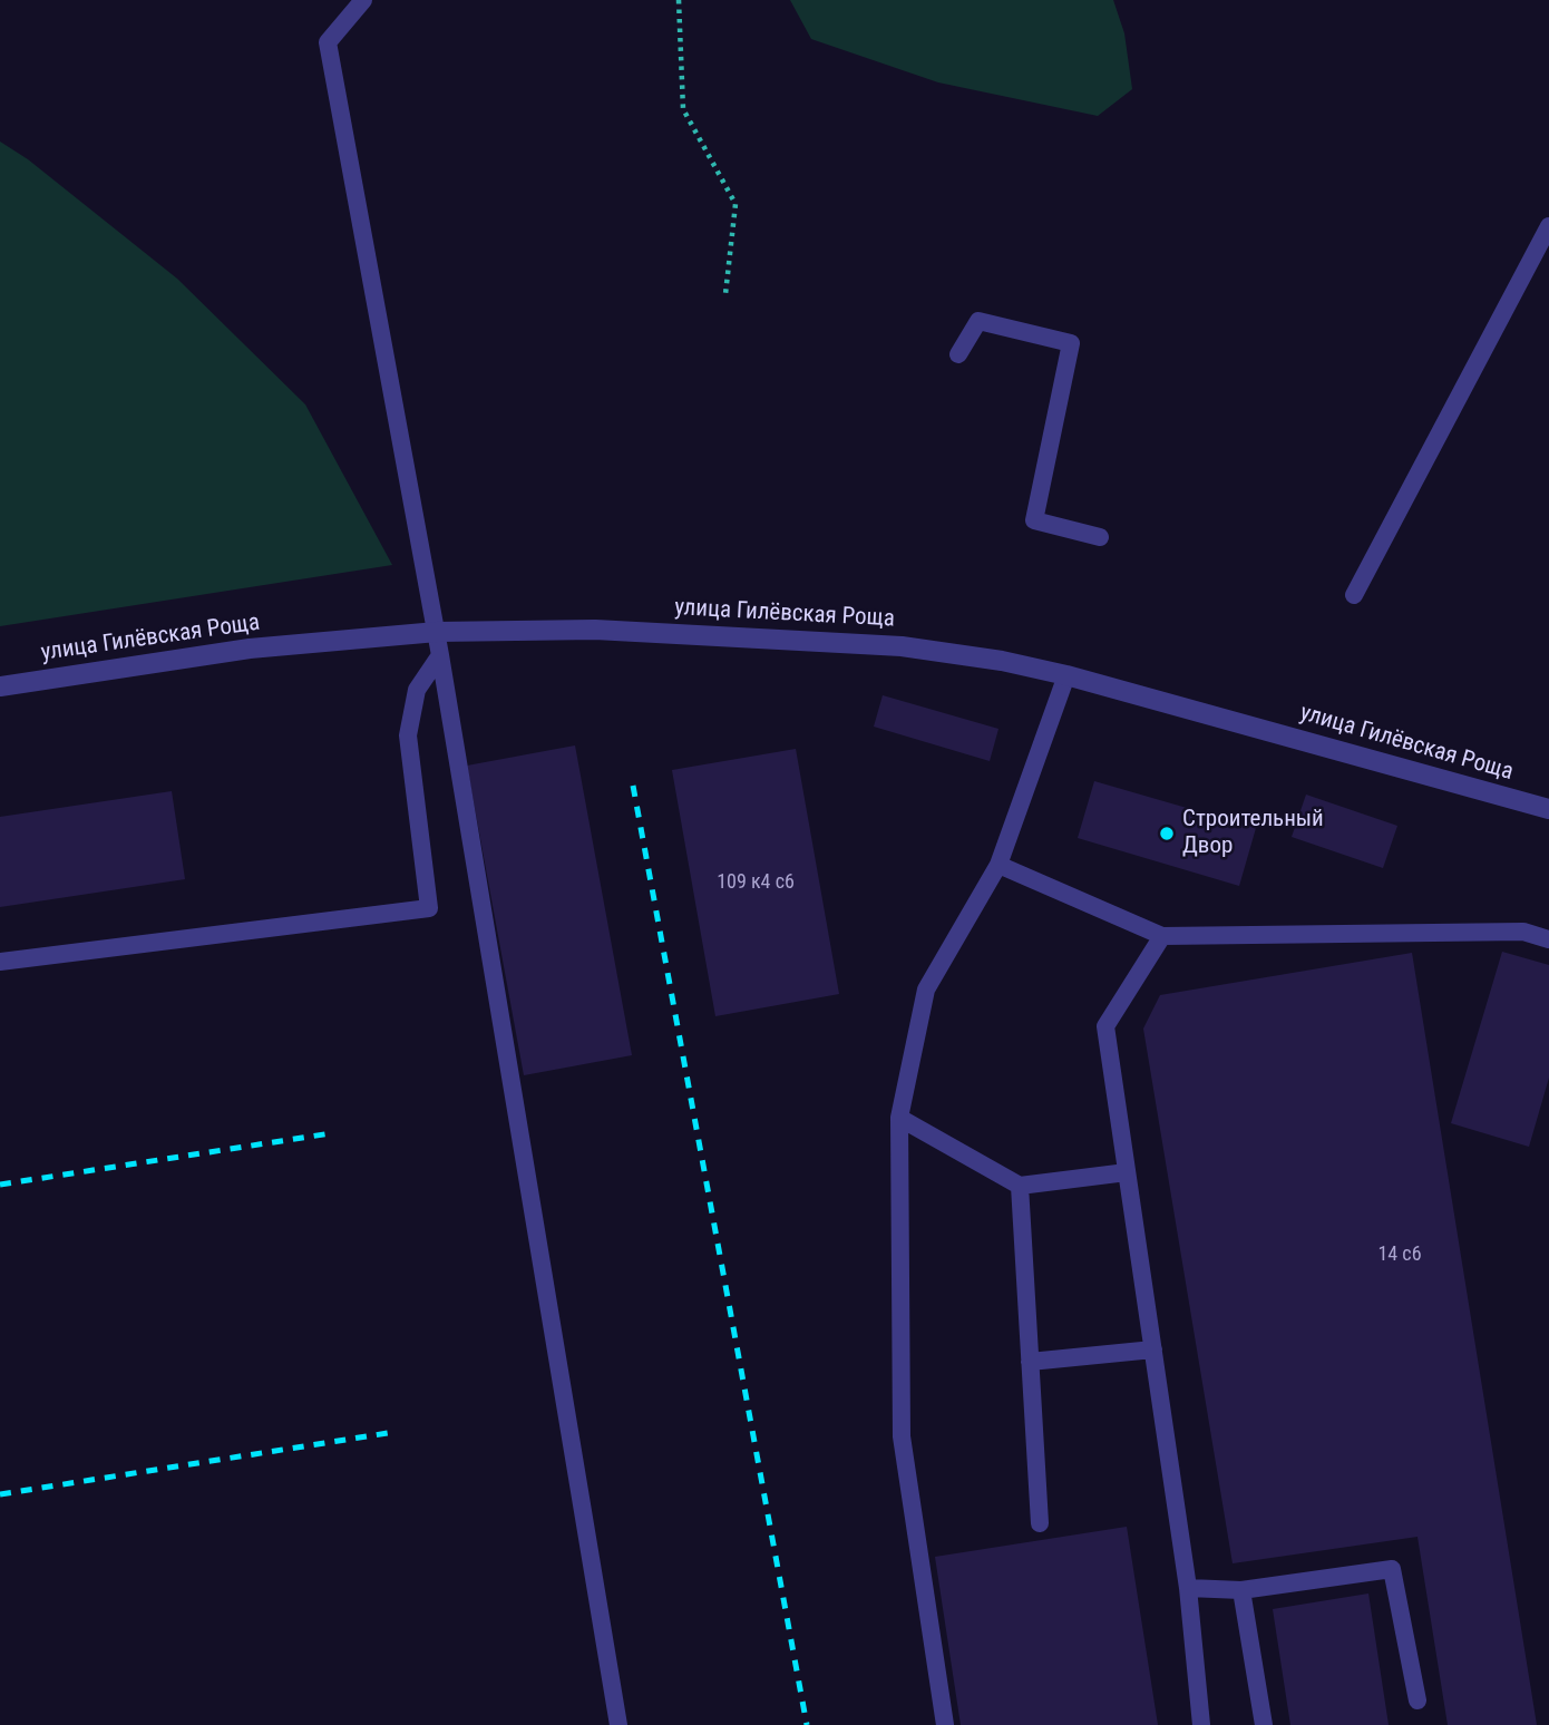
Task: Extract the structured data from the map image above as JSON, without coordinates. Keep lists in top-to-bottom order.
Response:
{
  "streets": {
    "street": ["улица Гилёвская Роща"]
  },
  "places": ["Строительный Двор"],
  "house_numbers": ["109 к4 с6", "14 с6"]
}
